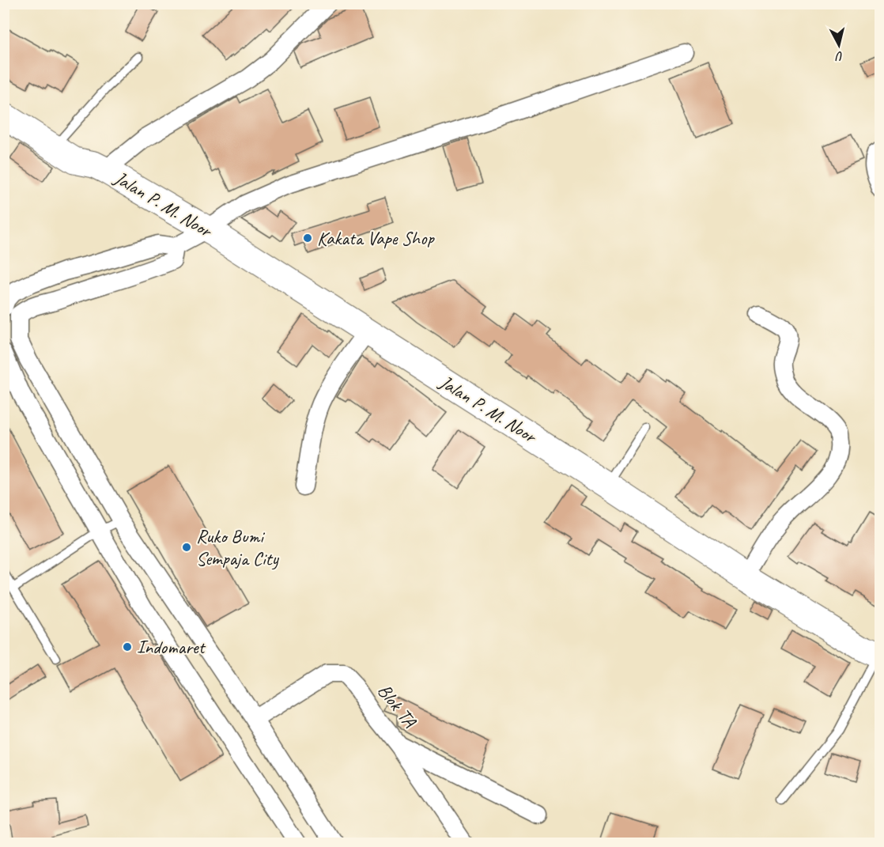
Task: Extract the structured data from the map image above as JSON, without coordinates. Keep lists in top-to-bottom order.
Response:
{
  "streets": {
    "highway": ["Jalan P. M. Noor"],
    "street": ["Blok TA"]
  },
  "places": ["Kakata Vape Shop", "Ruko Bumi Sempaja City", "Indomaret"],
  "north": "bottom"
}
